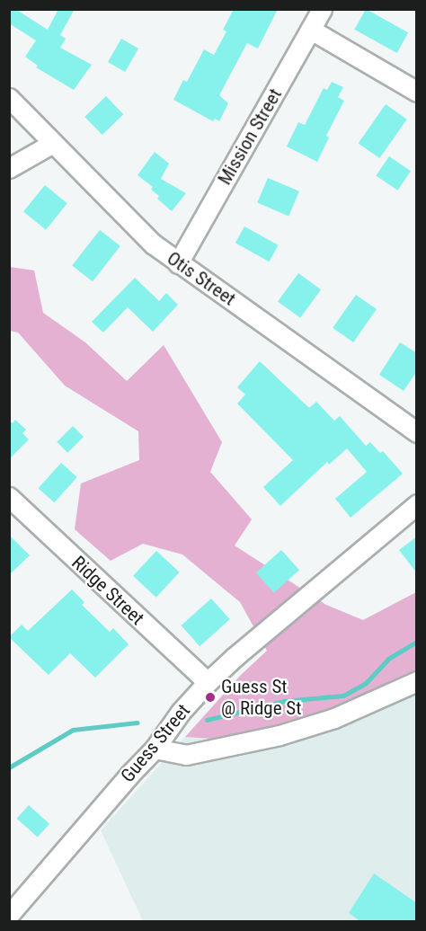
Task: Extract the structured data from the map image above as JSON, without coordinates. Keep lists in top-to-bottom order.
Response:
{
  "streets": {
    "street": [
      "Mission Street",
      "Otis Street",
      "Ridge Street",
      "Guess Street"
    ]
  },
  "crossings": [
    ["Mission Street", "Otis Street"],
    ["Ridge Street", "Guess Street"]
  ],
  "places": ["Guess St @ Ridge St"]
}
